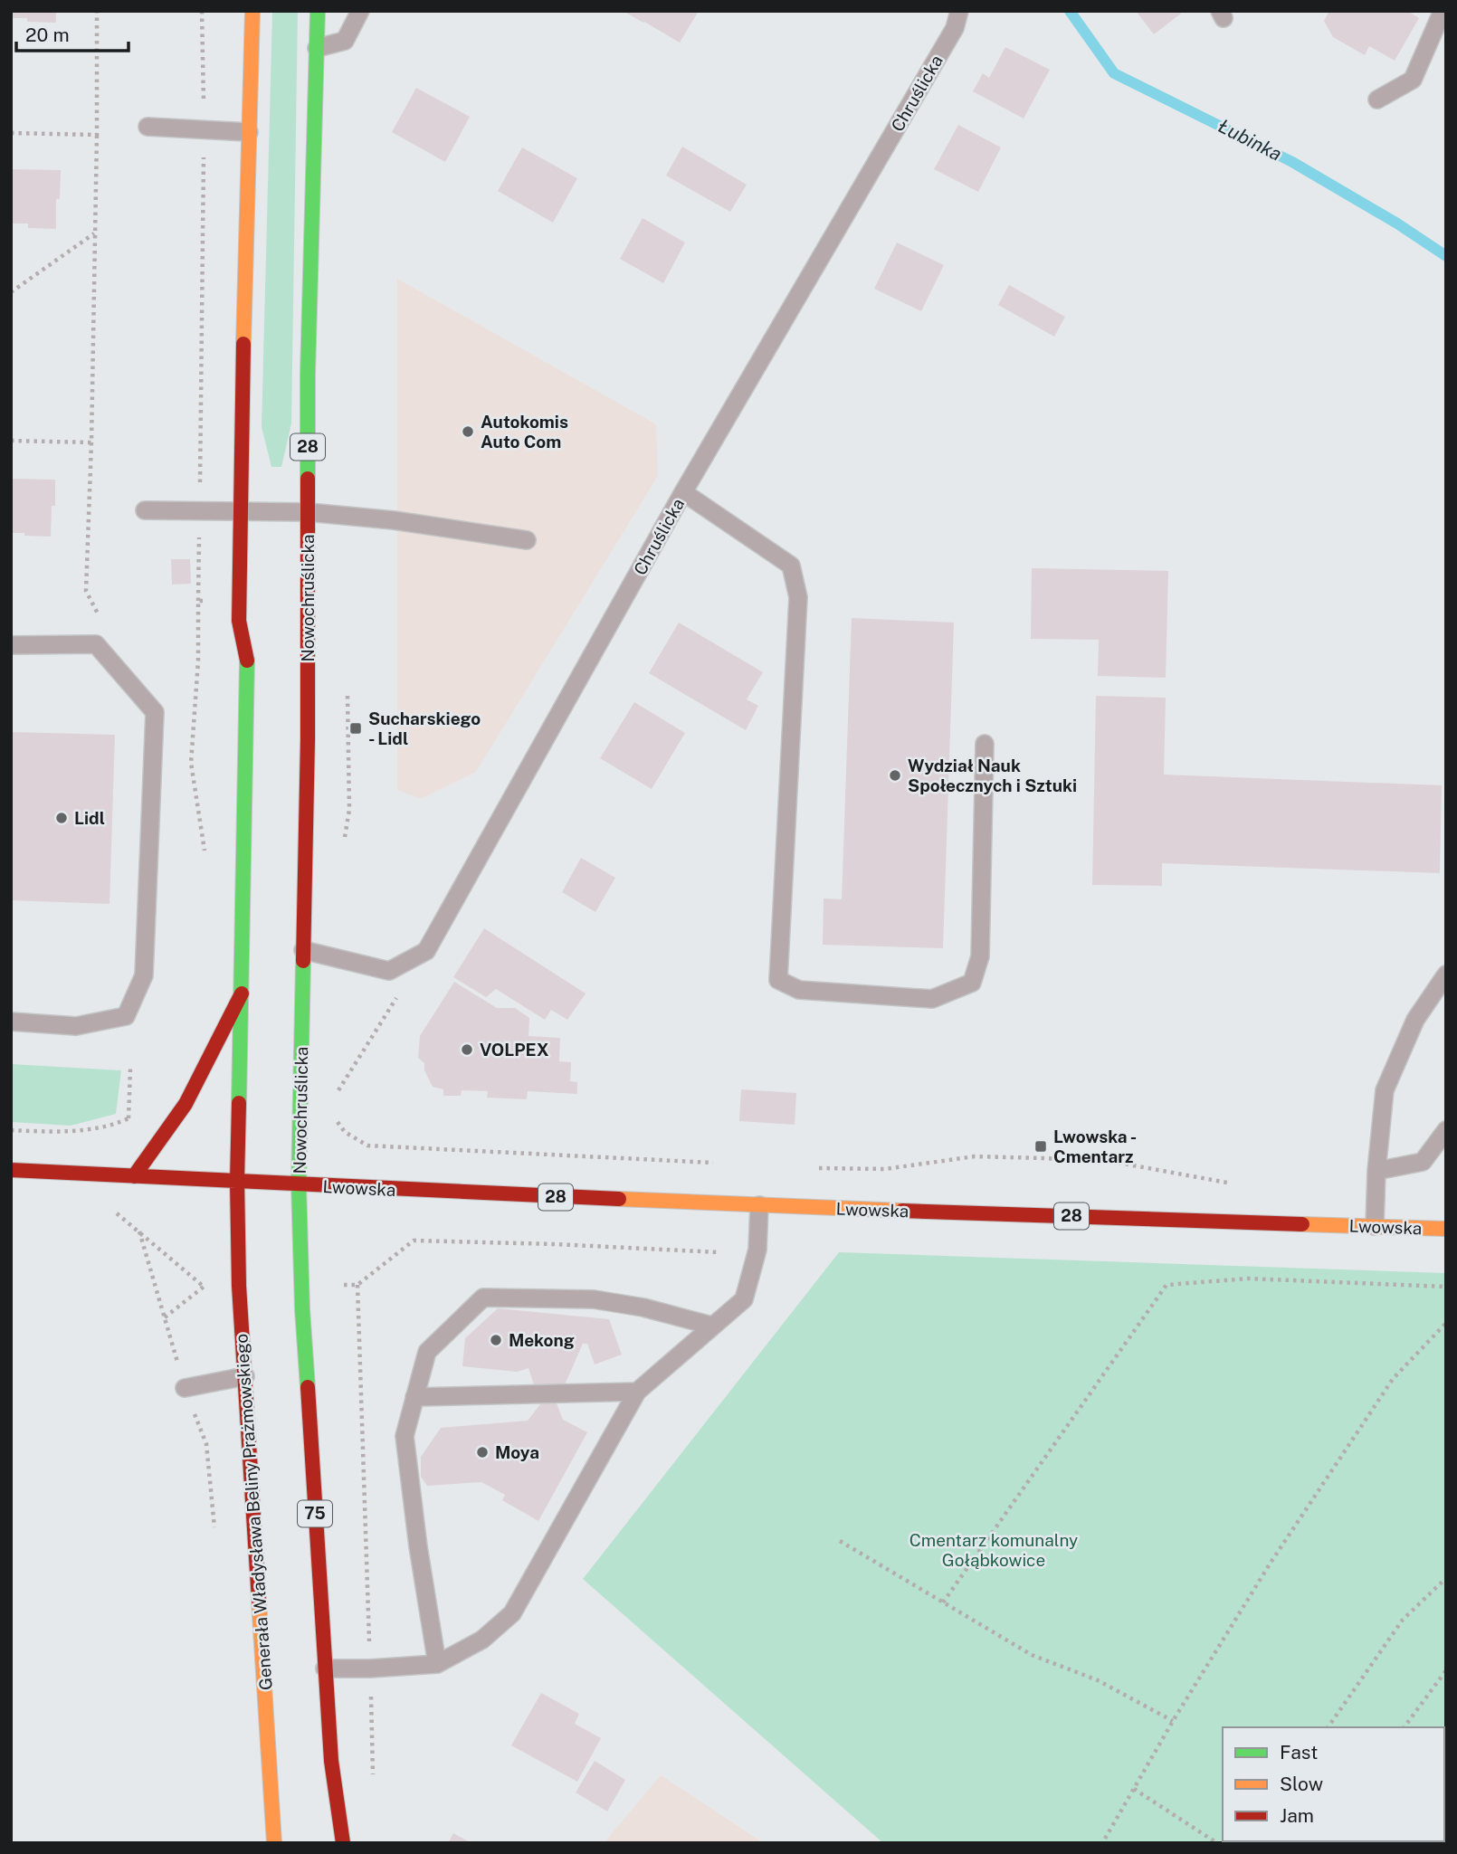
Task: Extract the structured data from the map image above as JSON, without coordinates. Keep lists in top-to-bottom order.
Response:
{
  "streets": {
    "main road": [
      "28",
      "Nowochruślicka",
      "Lwowska",
      "Generała Władysława Beliny Prażmowskiego",
      "75"
    ],
    "lane": ["Chruślicka"]
  },
  "crossings": [
    ["Chruślicka", "Nowochruślicka"],
    ["28", "Nowochruślicka"],
    ["28", "Lwowska"],
    ["28", "Generała Władysława Beliny Prażmowskiego"],
    ["28", "75"],
    ["Nowochruślicka", "Lwowska"],
    ["Nowochruślicka", "75"],
    ["Lwowska", "75"]
  ],
  "water": ["Łubinka"],
  "parks": ["Cmentarz komunalny Gołąbkowice"],
  "places": {
    "other": [
      "Autokomis Auto Com",
      "Wydział Nauk Społecznych i Sztuki",
      "Lidl",
      "VOLPEX",
      "Mekong",
      "Moya"
    ],
    "transit": ["Sucharskiego - Lidl", "Lwowska - Cmentarz"]
  },
  "legend": ["Fast", "Slow", "Jam"],
  "scale_bar": "20 m"
}
